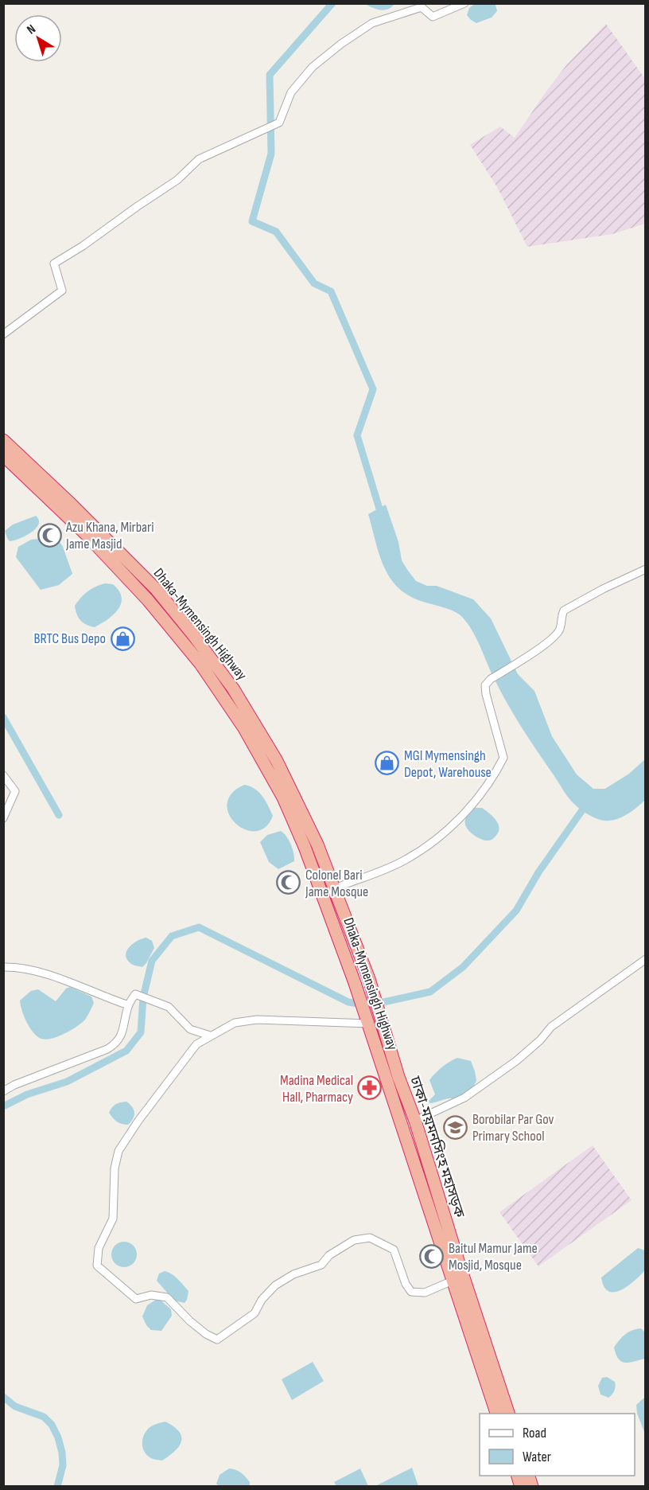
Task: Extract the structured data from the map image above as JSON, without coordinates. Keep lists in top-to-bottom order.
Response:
{
  "streets": {
    "highway": ["Dhaka-Mymensingh Highway", "ঢাকা-ময়মনসিংহ মহাসড়ক"]
  },
  "crossings": [
    ["Dhaka-Mymensingh Highway", "ঢাকা-ময়মনসিংহ মহাসড়ক"]
  ],
  "places": {
    "mosque": ["Azu Khana, Mirbari Jame Masjid", "Colonel Bari Jame Mosque", "Baitul Mamur Jame Mosjid, Mosque"],
    "shop": ["BRTC Bus Depo", "MGI Mymensingh Depot, Warehouse"],
    "pharmacy": ["Madina Medical Hall, Pharmacy"],
    "school or university": ["Borobilar Par Gov Primary School"]
  },
  "legend": ["Road", "Water"],
  "north": "top left"
}
